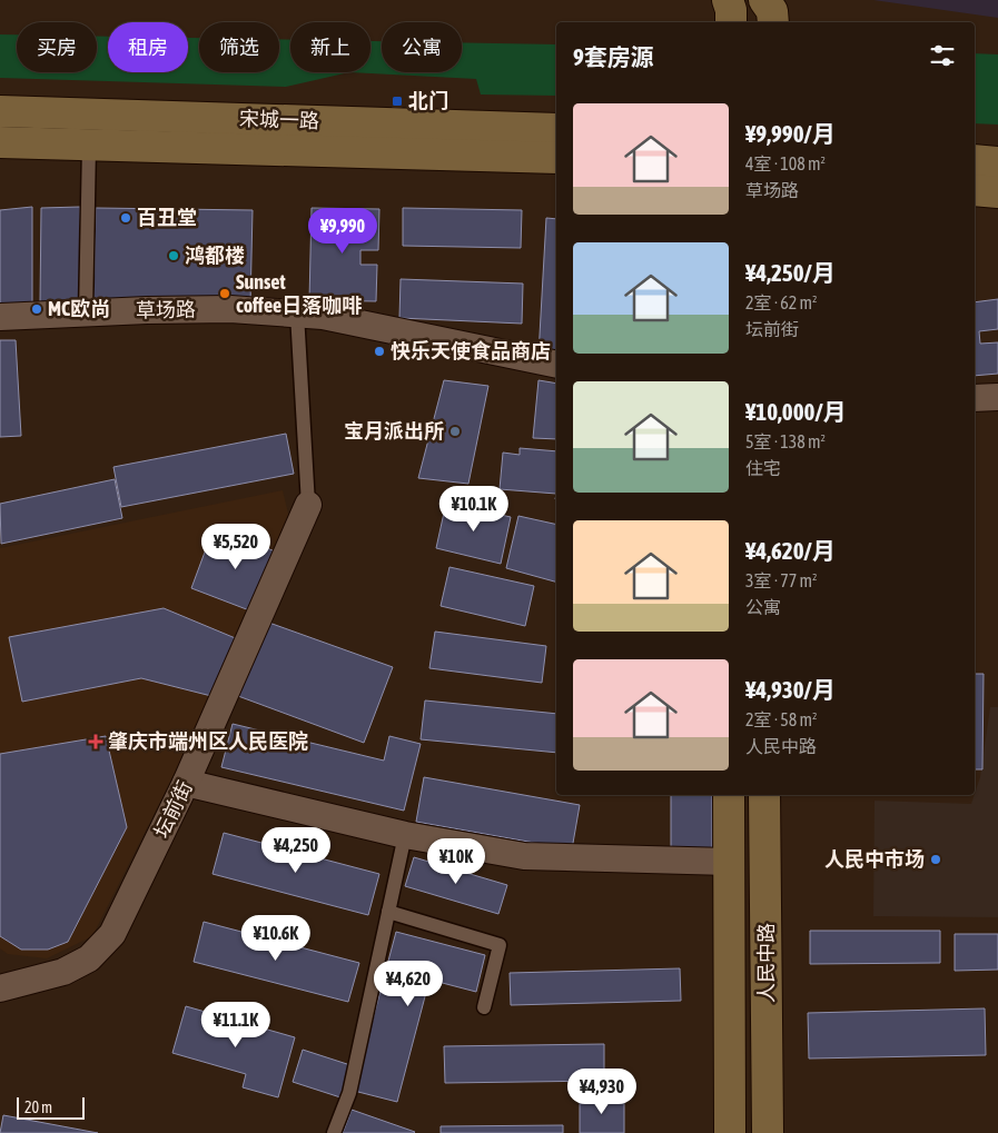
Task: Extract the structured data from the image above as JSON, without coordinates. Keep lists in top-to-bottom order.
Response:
{
  "streets": {
    "main road": ["宋城一路", "人民中路"],
    "street": ["草场路", "坛前街"]
  },
  "places": {
    "transit": ["北门"],
    "other": [
      "百丑堂",
      "鸿都楼",
      "Sunset coffee日落咖啡",
      "MC欧尚",
      "快乐天使食品商店",
      "宝月派出所",
      "人民中市场"
    ],
    "health": ["肇庆市端州区人民医院"]
  },
  "scale_bar": "20 m",
  "page": {
    "chip": [
      "买房",
      "租房",
      "筛选",
      "新上",
      "公寓"
    ],
    "heading": "9套房源",
    "list": [
      {
        "name": "¥9,990/月",
        "note": "4室 · 108 m² · 草场路"
      },
      {
        "name": "¥4,250/月",
        "note": "2室 · 62 m² · 坛前街"
      },
      {
        "name": "¥10,000/月",
        "note": "5室 · 138 m² · 住宅"
      },
      {
        "name": "¥4,620/月",
        "note": "3室 · 77 m² · 公寓"
      },
      {
        "name": "¥4,930/月",
        "note": "2室 · 58 m² · 人民中路"
      }
    ],
    "price": [
      "¥9,990",
      "¥10.1K",
      "¥5,520",
      "¥4,250",
      "¥10K",
      "¥10.6K",
      "¥4,620",
      "¥11.1K",
      "¥4,930"
    ],
    "scale": "20 m"
  }
}
